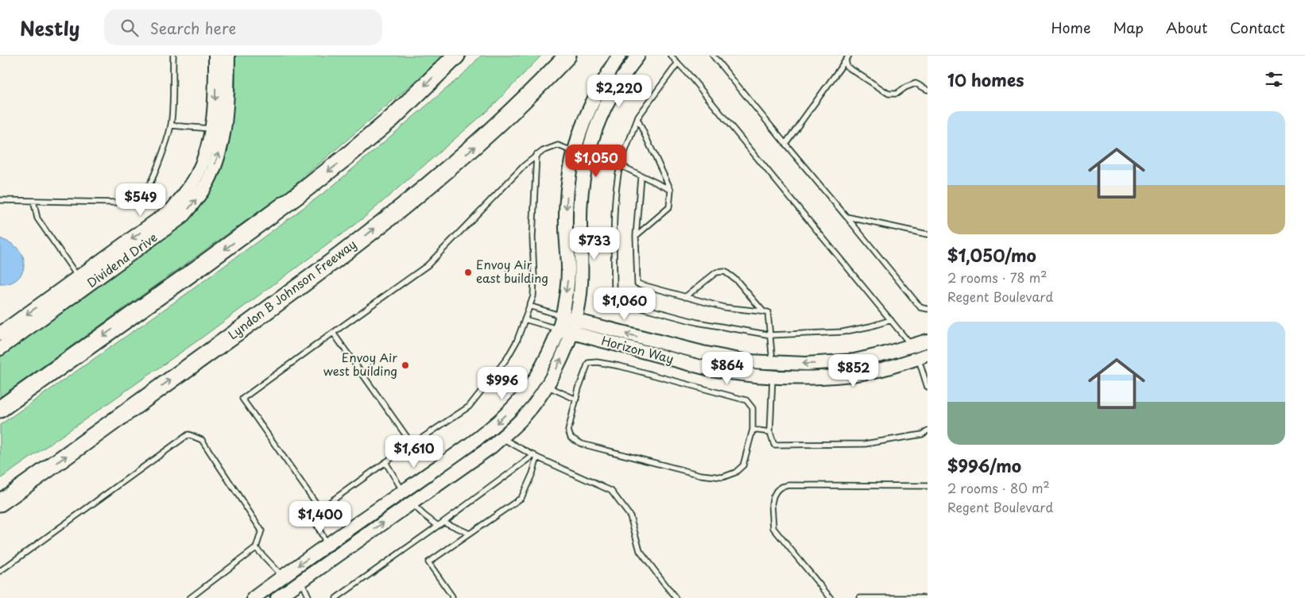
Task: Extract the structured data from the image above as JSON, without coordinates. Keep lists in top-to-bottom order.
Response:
{
  "streets": {
    "highway": ["Lyndon B Johnson Freeway"],
    "street": ["Dividend Drive", "Horizon Way"]
  },
  "places": ["Envoy Air east building", "Envoy Air west building"],
  "page": {
    "header": "Nestly",
    "search": "Search here",
    "nav": [
      "Home",
      "Map",
      "About",
      "Contact"
    ],
    "heading": "10 homes",
    "price": [
      "$2,220",
      "$1,050",
      "$549",
      "$733",
      "$1,060",
      "$864",
      "$852",
      "$996",
      "$1,610",
      "$1,400"
    ],
    "list": [
      {
        "name": "$1,050/mo",
        "note": "2 rooms · 78 m² · Regent Boulevard"
      },
      {
        "name": "$996/mo",
        "note": "2 rooms · 80 m² · Regent Boulevard"
      }
    ]
  }
}
